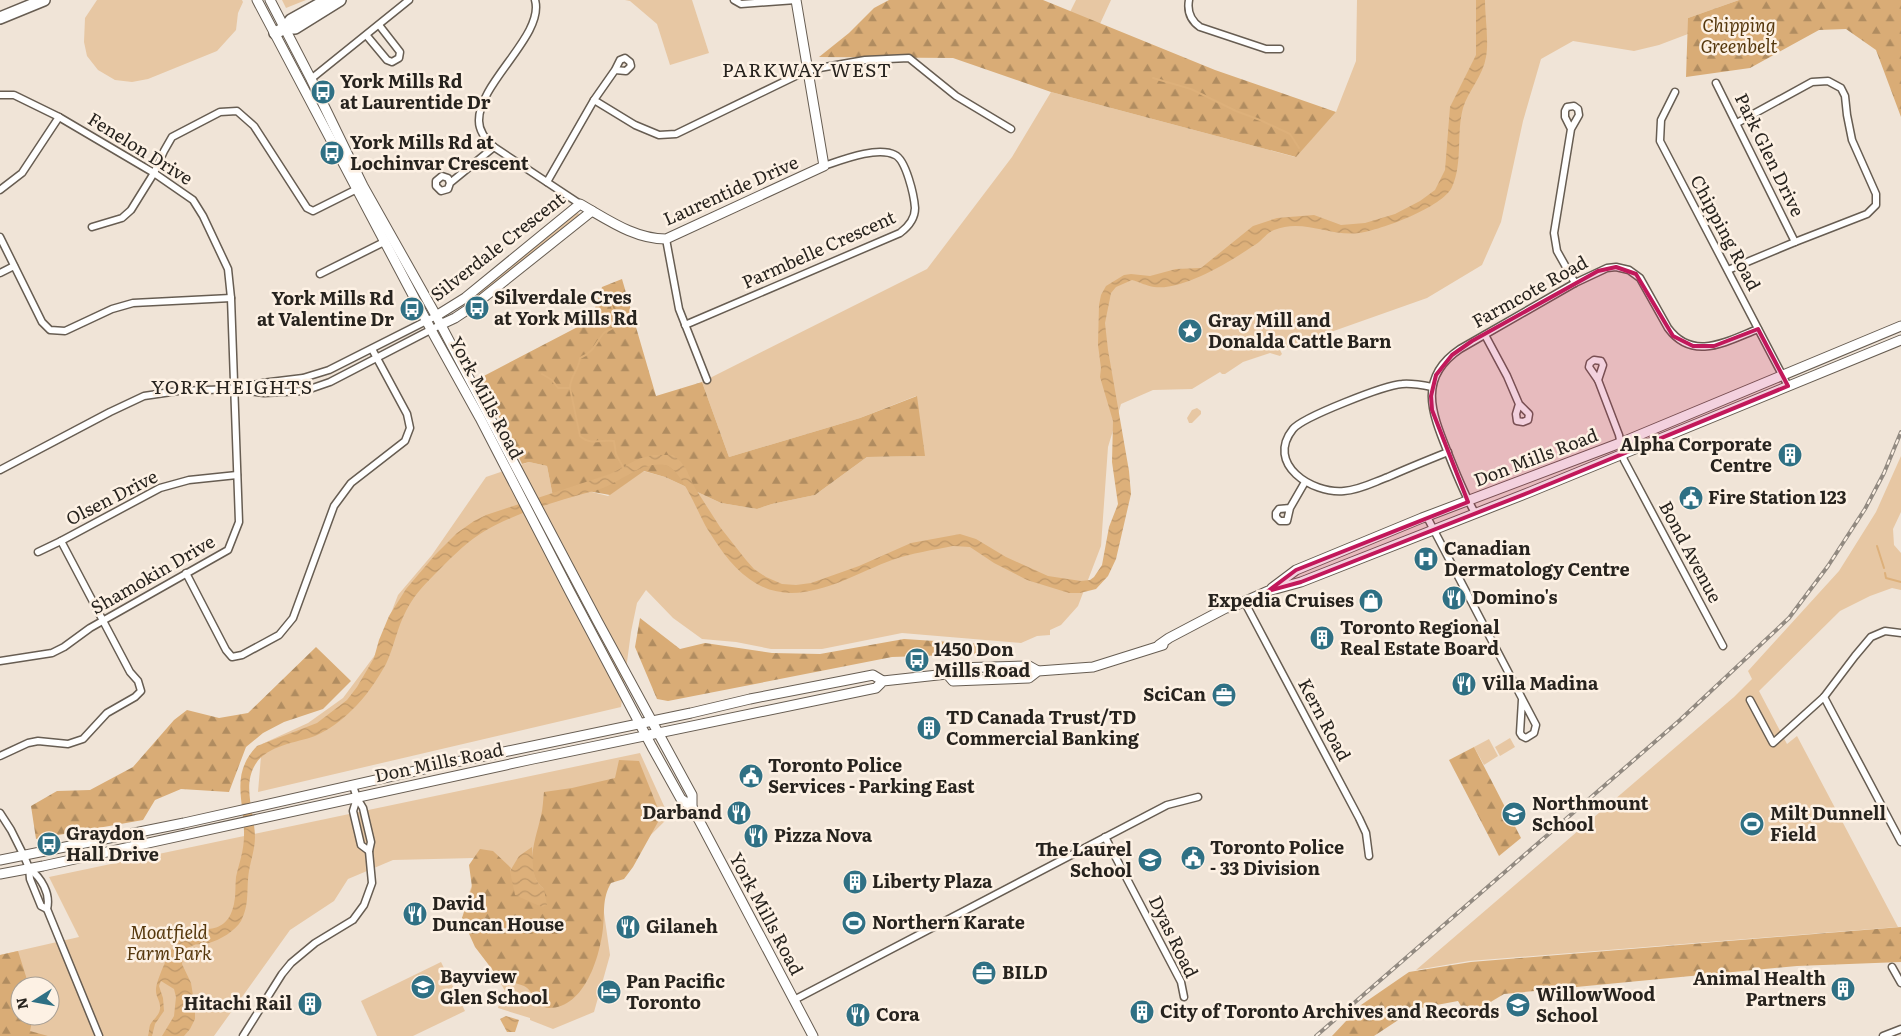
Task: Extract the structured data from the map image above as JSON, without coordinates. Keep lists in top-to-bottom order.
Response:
{
  "streets": {
    "main road": [
      "Laurentide Drive",
      "Silverdale Crescent",
      "York Mills Road",
      "Don Mills Road"
    ],
    "street": [
      "Fenelon Drive",
      "Park Glen Drive",
      "Chipping Road",
      "Parmbelle Crescent",
      "Farmcote Road",
      "Olsen Drive",
      "Bond Avenue",
      "Shamokin Drive",
      "Kern Road",
      "Dyas Road"
    ]
  },
  "crossings": [
    ["Fenelon Drive", "Shamokin Drive"],
    ["Laurentide Drive", "Silverdale Crescent"],
    ["Laurentide Drive", "Parmbelle Crescent"],
    ["Chipping Road", "Farmcote Road"],
    ["Chipping Road", "Don Mills Road"],
    ["Silverdale Crescent", "York Mills Road"],
    ["Farmcote Road", "Don Mills Road"],
    ["York Mills Road", "Don Mills Road"],
    ["Don Mills Road", "Bond Avenue"],
    ["Don Mills Road", "Kern Road"],
    ["Olsen Drive", "Shamokin Drive"]
  ],
  "districts": ["PARKWAY WEST", "YORK HEIGHTS"],
  "parks": ["Chipping Greenbelt", "Moatfield Farm Park"],
  "places": {
    "bus stop": [
      "York Mills Rd at Laurentide Dr",
      "York Mills Rd at Lochinvar Crescent",
      "Silverdale Cres at York Mills Rd",
      "York Mills Rd at Valentine Dr",
      "1450 Don Mills Road",
      "Graydon Hall Drive"
    ],
    "place": ["Gray Mill and Donalda Cattle Barn"],
    "building": [
      "Alpha Corporate Centre",
      "Toronto Regional Real Estate Board",
      "TD Canada Trust/TD Commercial Banking",
      "Liberty Plaza",
      "Animal Health Partners",
      "Hitachi Rail",
      "City of Toronto Archives and Records"
    ],
    "public building": ["Fire Station 123", "Toronto Police Services - Parking East", "Toronto Police - 33 Division"],
    "hospital": ["Canadian Dermatology Centre"],
    "restaurant": [
      "Domino's",
      "Villa Madina",
      "Darband",
      "Pizza Nova",
      "David Duncan House",
      "Gilaneh",
      "Cora"
    ],
    "shop": ["Expedia Cruises"],
    "office": ["SciCan", "BILD"],
    "school or university": [
      "Northmount School",
      "The Laurel School",
      "Bayview Glen School",
      "WillowWood School"
    ],
    "sports": ["Milt Dunnell Field", "Northern Karate"],
    "hotel": ["Pan Pacific Toronto"]
  },
  "north": "left"
}
